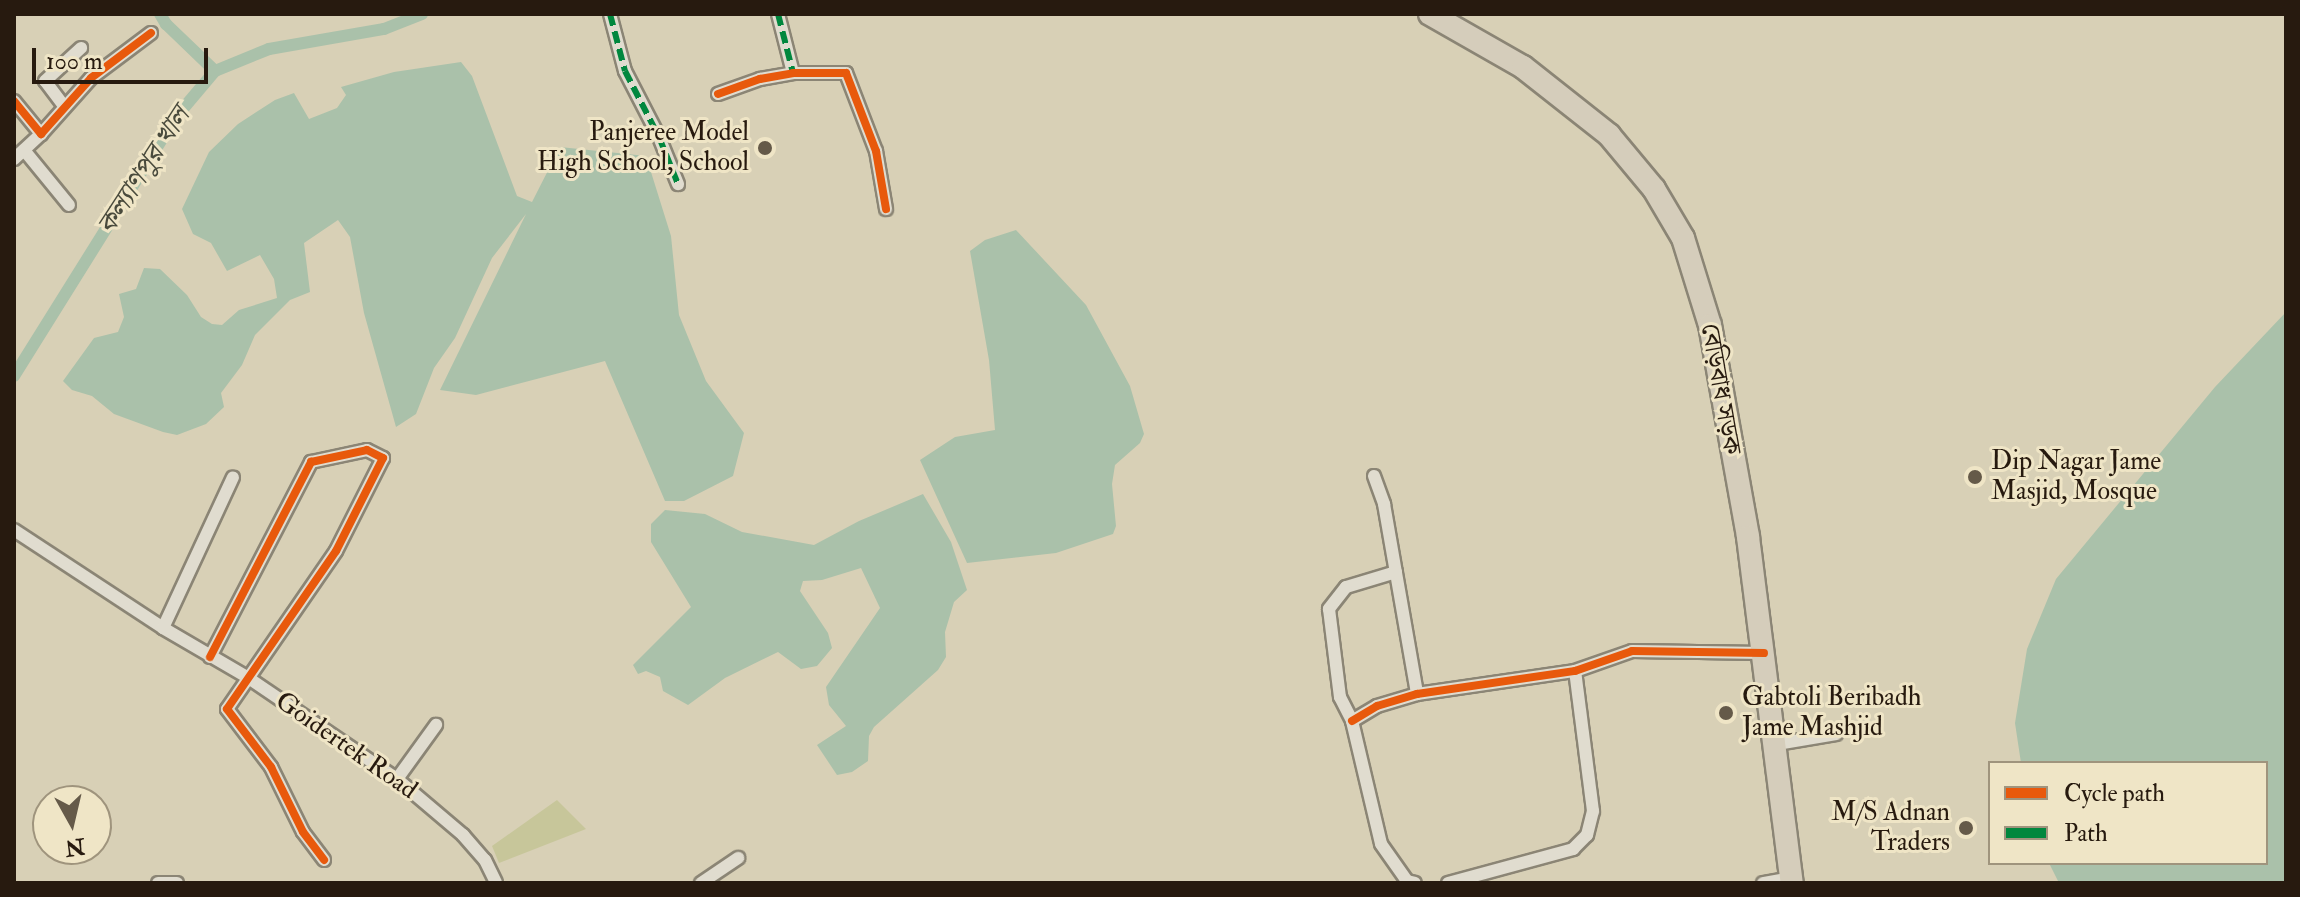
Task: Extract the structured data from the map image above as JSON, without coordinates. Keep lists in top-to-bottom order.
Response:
{
  "streets": {
    "highway": ["বেড়িবাধ সড়ক"],
    "street": ["Goidertek Road"]
  },
  "water": ["কল্যাণপুর খাল"],
  "places": [
    "Panjeree Model High School, School",
    "Dip Nagar Jame Masjid, Mosque",
    "Gabtoli Beribadh Jame Mashjid",
    "M/S Adnan Traders"
  ],
  "legend": ["Cycle path", "Path"],
  "scale_bar": "100 m",
  "north": "bottom"
}
